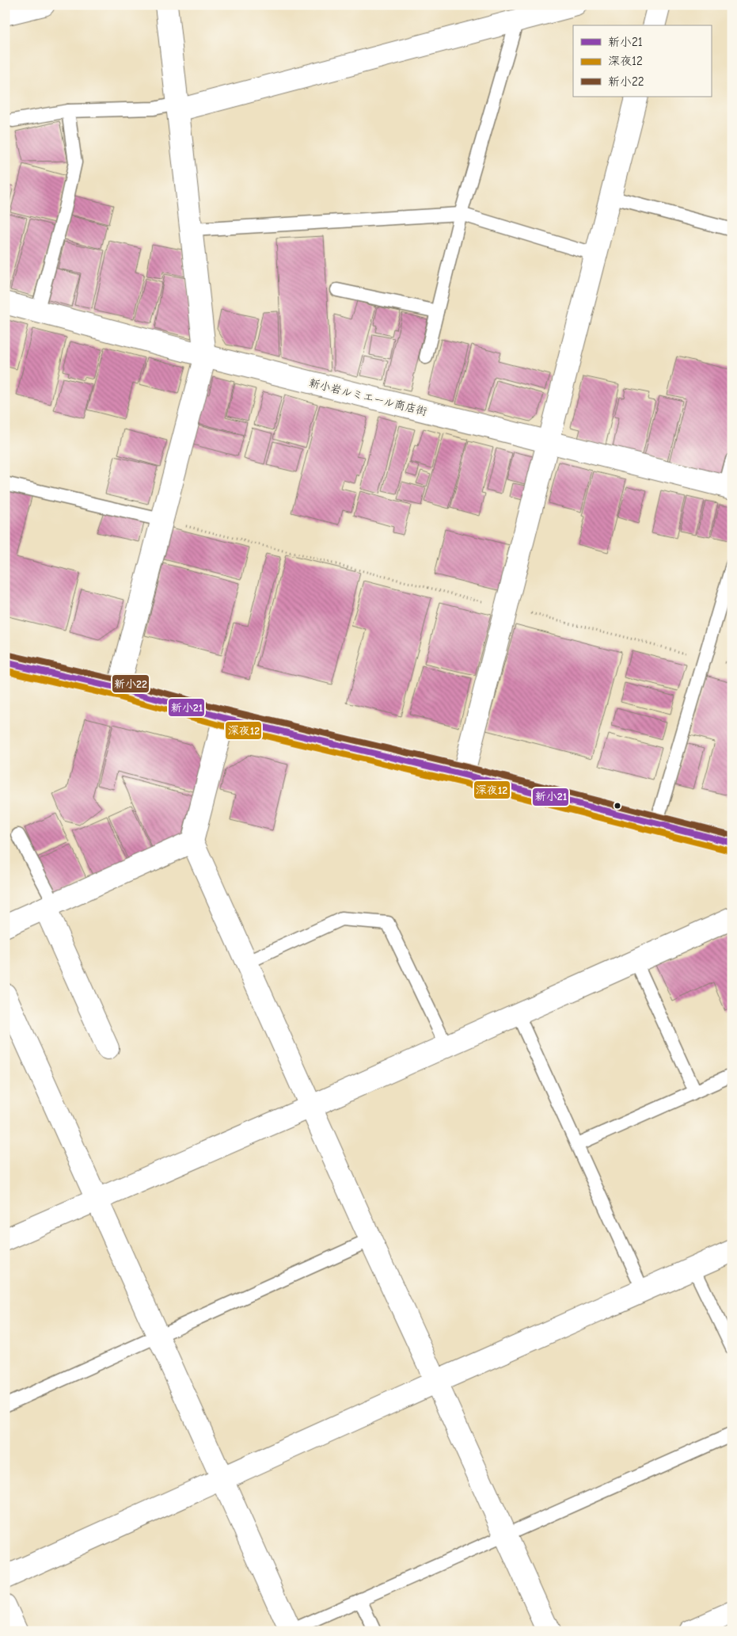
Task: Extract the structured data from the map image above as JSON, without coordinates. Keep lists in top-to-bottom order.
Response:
{
  "streets": {
    "street": ["新小岩ルミエール商店街"]
  },
  "lines": ["transit line 新小22", "transit line 新小21", "transit line 深夜12"],
  "legend": ["新小21", "深夜12", "新小22"]
}
